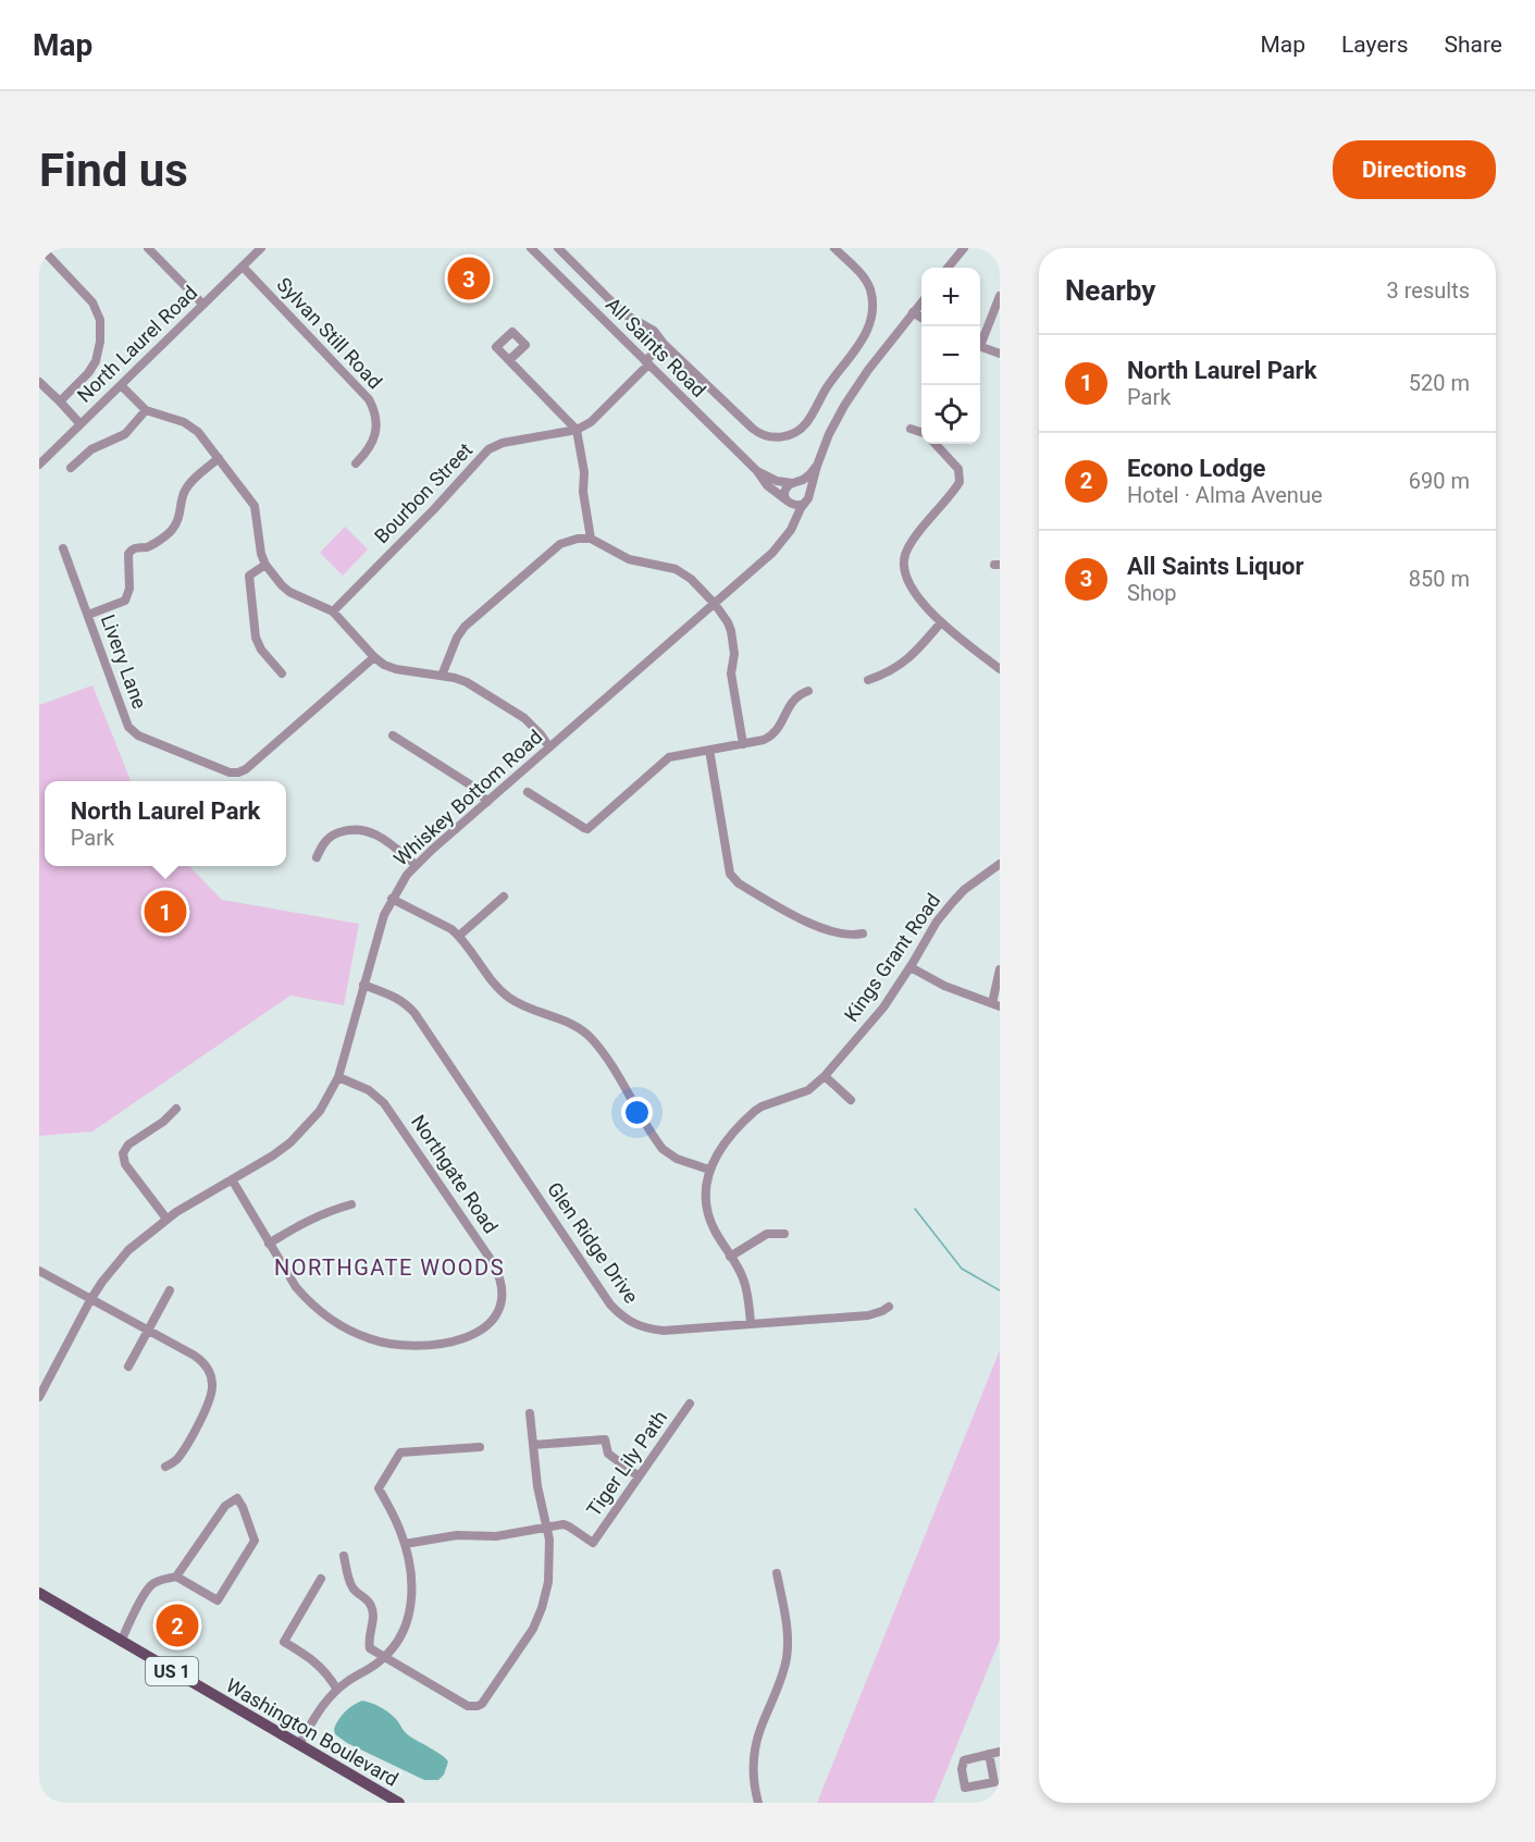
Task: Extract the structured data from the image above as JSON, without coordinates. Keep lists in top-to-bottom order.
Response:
{
  "streets": {
    "main road": ["US 1", "Washington Boulevard"],
    "street": [
      "Sylvan Still Road",
      "North Laurel Road",
      "All Saints Road",
      "Bourbon Street",
      "Livery Lane",
      "Whiskey Bottom Road",
      "Kings Grant Road",
      "Northgate Road",
      "Glen Ridge Drive",
      "Tiger Lily Path"
    ]
  },
  "crossings": [
    ["Sylvan Still Road", "North Laurel Road"],
    ["All Saints Road", "Bourbon Street"],
    ["All Saints Road", "Whiskey Bottom Road"],
    ["Whiskey Bottom Road", "Northgate Road"],
    ["Whiskey Bottom Road", "Glen Ridge Drive"],
    ["Kings Grant Road", "Glen Ridge Drive"]
  ],
  "districts": ["NORTHGATE WOODS"],
  "page": {
    "header": "Map",
    "nav": ["Map", "Layers", "Share"],
    "buttons": "Directions",
    "title": "Find us",
    "heading": ["Nearby", "3 results"],
    "pins": ["3", "1", "2"],
    "map_buttons": ["+", "−"],
    "list": [
      {
        "mark": "1",
        "name": "North Laurel Park",
        "note": "Park",
        "value": "520 m"
      },
      {
        "mark": "2",
        "name": "Econo Lodge",
        "note": "Hotel · Alma Avenue",
        "value": "690 m"
      },
      {
        "mark": "3",
        "name": "All Saints Liquor",
        "note": "Shop",
        "value": "850 m"
      }
    ],
    "popup": ["North Laurel Park", "Park"]
  }
}
